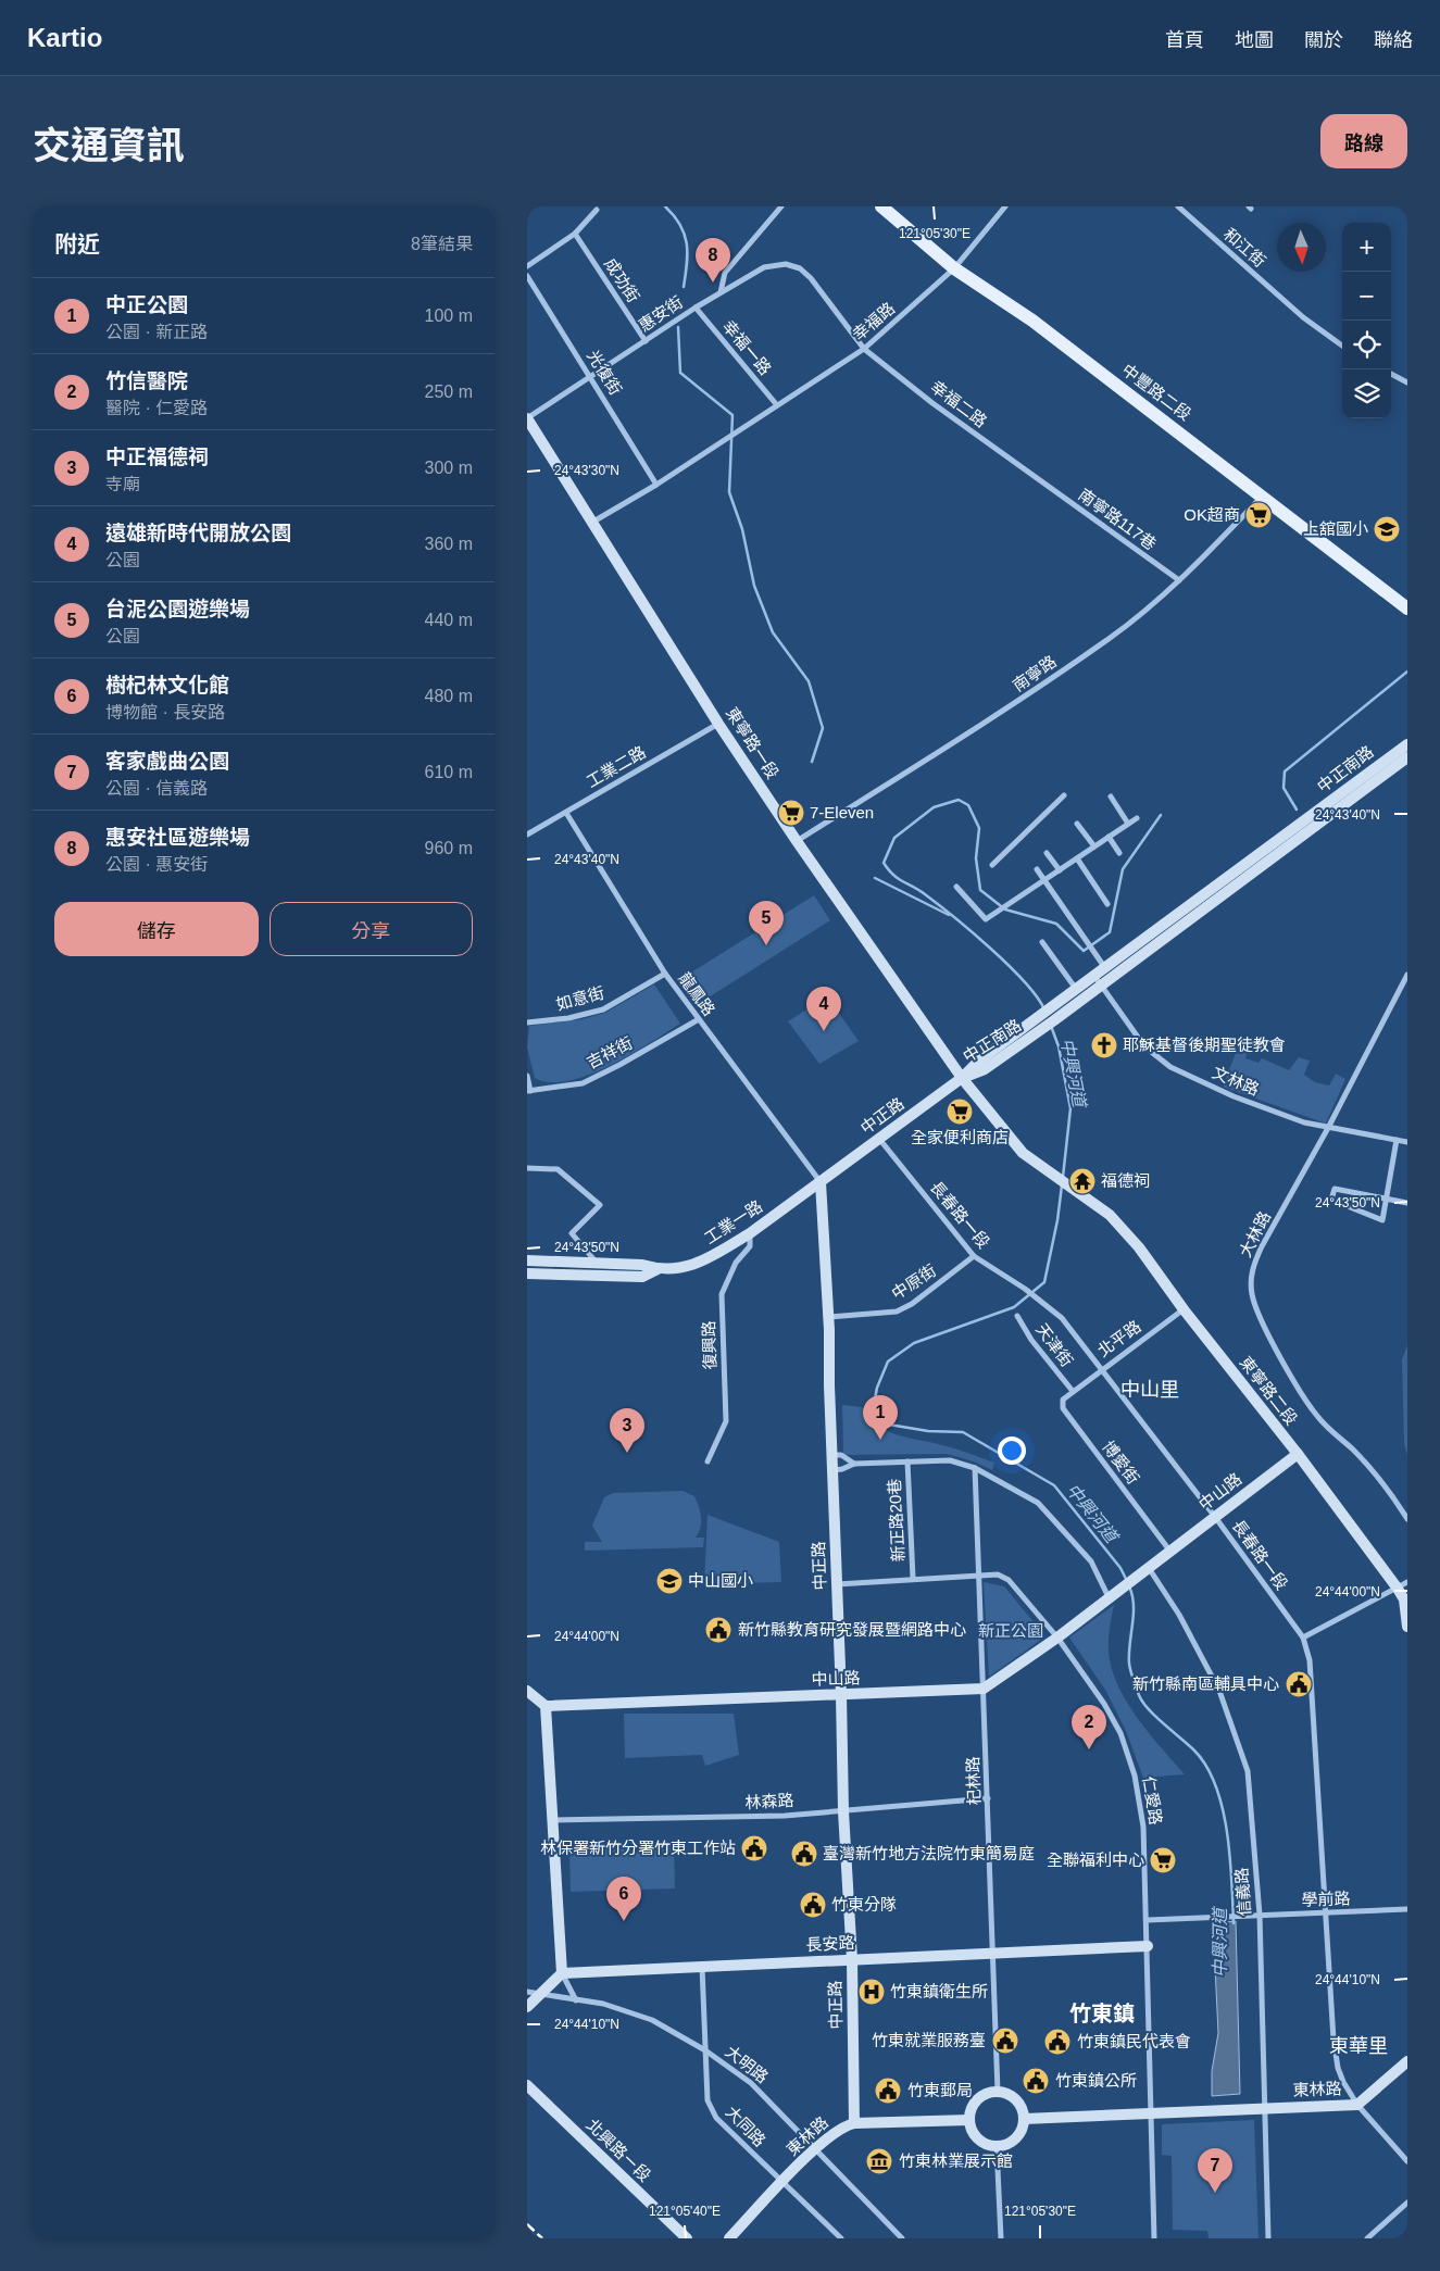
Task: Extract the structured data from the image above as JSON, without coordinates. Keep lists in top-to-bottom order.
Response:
{
  "streets": {
    "main road": ["中豐路二段"],
    "street": [
      "和江街",
      "成功街",
      "惠安街",
      "幸福路",
      "幸福一路",
      "光復街",
      "幸福二路",
      "南寧路117巷",
      "南寧路",
      "東寧路一段",
      "工業二路",
      "中正南路",
      "龍鳳路",
      "如意街",
      "吉祥街",
      "文林路",
      "中正路",
      "長春路一段",
      "工業一路",
      "大林路",
      "中原街",
      "北平路",
      "復興路",
      "天津街",
      "東寧路二段",
      "博愛街",
      "中山路",
      "新正路20巷",
      "杞林路",
      "仁愛路",
      "林森路",
      "信義路",
      "學前路",
      "長安路",
      "大明路",
      "東林路",
      "大同路",
      "北興路ㄧ段"
    ]
  },
  "crossings": [
    ["成功街", "惠安街"],
    ["惠安街", "幸福路"],
    ["惠安街", "幸福一路"],
    ["惠安街", "光復街"],
    ["惠安街", "幸福二路"],
    ["惠安街", "東寧路一段"],
    ["幸福路", "幸福一路"],
    ["幸福路", "光復街"],
    ["幸福路", "中豐路二段"],
    ["幸福路", "幸福二路"],
    ["中豐路二段", "南寧路"],
    ["幸福二路", "南寧路117巷"],
    ["南寧路117巷", "南寧路"],
    ["南寧路", "東寧路一段"],
    ["東寧路一段", "工業二路"],
    ["東寧路一段", "中正南路"],
    ["東寧路一段", "中正路"],
    ["東寧路一段", "東寧路二段"],
    ["工業二路", "龍鳳路"],
    ["中正南路", "文林路"],
    ["中正南路", "中正路"],
    ["中正南路", "東寧路二段"],
    ["龍鳳路", "如意街"],
    ["龍鳳路", "吉祥街"],
    ["龍鳳路", "中正路"],
    ["龍鳳路", "工業一路"],
    ["文林路", "大林路"],
    ["中正路", "長春路一段"],
    ["中正路", "工業一路"],
    ["中正路", "中原街"],
    ["中正路", "東寧路二段"],
    ["中正路", "中山路"],
    ["中正路", "仁愛路"],
    ["中正路", "林森路"],
    ["中正路", "長安路"],
    ["中正路", "東林路"],
    ["長春路一段", "中原街"],
    ["長春路一段", "北平路"],
    ["長春路一段", "中山路"],
    ["長春路一段", "學前路"],
    ["長春路一段", "東林路"],
    ["工業一路", "復興路"],
    ["北平路", "天津街"],
    ["北平路", "東寧路二段"],
    ["北平路", "博愛街"],
    ["天津街", "博愛街"],
    ["東寧路二段", "中山路"],
    ["博愛街", "中山路"],
    ["中山路", "杞林路"],
    ["中山路", "信義路"],
    ["新正路20巷", "仁愛路"],
    ["杞林路", "仁愛路"],
    ["杞林路", "林森路"],
    ["杞林路", "長安路"],
    ["杞林路", "東林路"],
    ["仁愛路", "學前路"],
    ["仁愛路", "長安路"],
    ["仁愛路", "東林路"],
    ["信義路", "學前路"],
    ["信義路", "東林路"],
    ["長安路", "大同路"],
    ["大明路", "東林路"],
    ["大明路", "大同路"],
    ["東林路", "大同路"]
  ],
  "districts": ["中山里", "竹東鎮", "東華里"],
  "water": ["中興河道"],
  "parks": ["新正公園"],
  "places": {
    "supermarket": [
      "OK超商",
      "7-Eleven",
      "全家便利商店",
      "全聯福利中心"
    ],
    "school or university": ["上舘國小", "中山國小"],
    "church": ["耶穌基督後期聖徒教會"],
    "temple": ["福德祠"],
    "public building": [
      "新竹縣教育研究發展暨網路中心",
      "新竹縣南區輔具中心",
      "林保署新竹分署竹東工作站",
      "臺灣新竹地方法院竹東簡易庭",
      "竹東分隊",
      "竹東就業服務臺",
      "竹東鎮民代表會",
      "竹東鎮公所",
      "竹東郵局"
    ],
    "hospital": ["竹東鎮衛生所"],
    "museum": ["竹東林業展示館"]
  },
  "north": "bottom",
  "page": {
    "header": "Kartio",
    "nav": [
      "首頁",
      "地圖",
      "關於",
      "聯絡"
    ],
    "title": "交通資訊",
    "buttons": [
      "路線",
      ["儲存", "分享"]
    ],
    "heading": ["附近", "8筆結果"],
    "map_buttons": ["+", "−"],
    "pins": [
      "8",
      "5",
      "4",
      "1",
      "3",
      "2",
      "6",
      "7"
    ],
    "list": [
      {
        "mark": "1",
        "name": "中正公園",
        "note": "公園 · 新正路",
        "value": "100 m"
      },
      {
        "mark": "2",
        "name": "竹信醫院",
        "note": "醫院 · 仁愛路",
        "value": "250 m"
      },
      {
        "mark": "3",
        "name": "中正福德祠",
        "note": "寺廟",
        "value": "300 m"
      },
      {
        "mark": "4",
        "name": "遠雄新時代開放公園",
        "note": "公園",
        "value": "360 m"
      },
      {
        "mark": "5",
        "name": "台泥公園遊樂場",
        "note": "公園",
        "value": "440 m"
      },
      {
        "mark": "6",
        "name": "樹杞林文化館",
        "note": "博物館 · 長安路",
        "value": "480 m"
      },
      {
        "mark": "7",
        "name": "客家戲曲公園",
        "note": "公園 · 信義路",
        "value": "610 m"
      },
      {
        "mark": "8",
        "name": "惠安社區遊樂場",
        "note": "公園 · 惠安街",
        "value": "960 m"
      }
    ]
  },
  "coordinates": [
    "121°05'30\"E",
    "24°43'30\"N",
    "24°43'40\"N",
    "24°43'50\"N",
    "24°44'00\"N",
    "24°44'10\"N",
    "121°05'40\"E"
  ]
}
